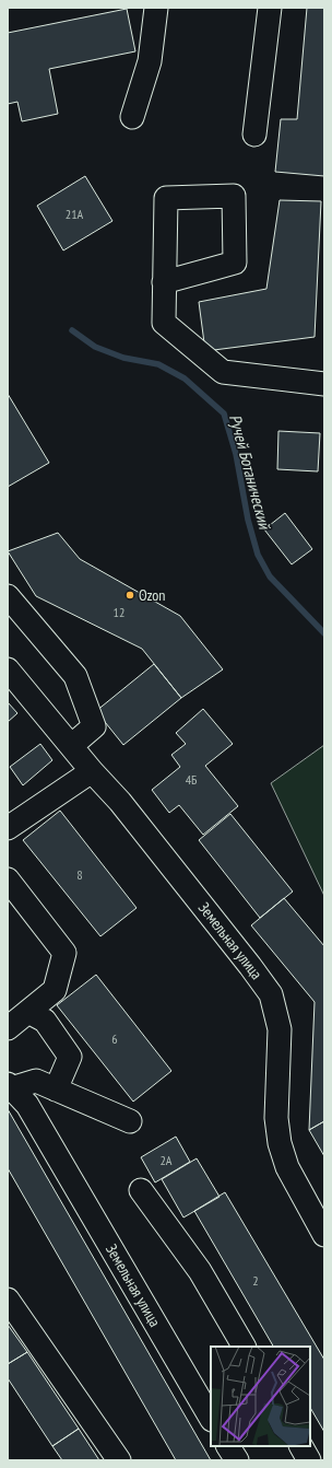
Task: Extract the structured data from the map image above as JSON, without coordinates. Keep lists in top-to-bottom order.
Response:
{
  "streets": {
    "street": ["Земельная улица"]
  },
  "water": ["Ручей Ботанический"],
  "places": ["Ozon"],
  "house_numbers": [
    "21А",
    "12",
    "4Б",
    "8",
    "6",
    "2А",
    "2"
  ]
}
